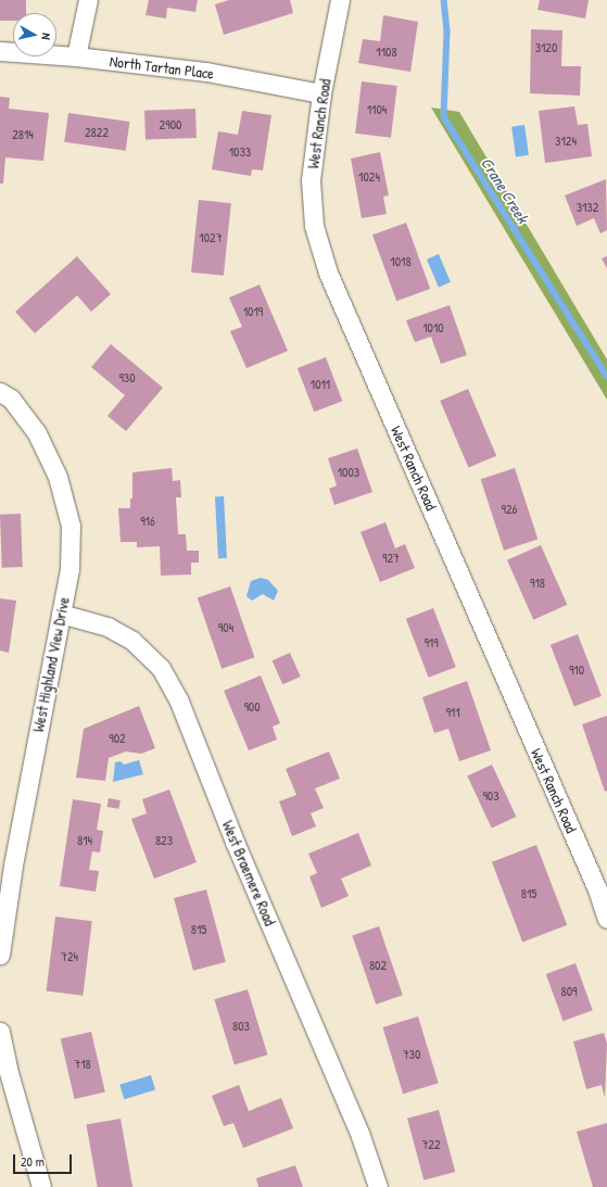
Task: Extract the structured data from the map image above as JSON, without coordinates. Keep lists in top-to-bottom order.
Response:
{
  "streets": {
    "street": [
      "North Tartan Place",
      "West Ranch Road",
      "West Highland View Drive",
      "West Braemere Road"
    ]
  },
  "crossings": [
    ["North Tartan Place", "West Ranch Road"],
    ["West Highland View Drive", "West Braemere Road"]
  ],
  "water": ["Crane Creek"],
  "house_numbers": [
    "3120",
    "1108",
    "1104",
    "2900",
    "2822",
    "2814",
    "3124",
    "1033",
    "1024",
    "3132",
    "1027",
    "1018",
    "1019",
    "1010",
    "930",
    "1011",
    "1003",
    "926",
    "916",
    "927",
    "918",
    "904",
    "919",
    "910",
    "900",
    "911",
    "902",
    "903",
    "814",
    "823",
    "815",
    "815",
    "724",
    "802",
    "809",
    "803",
    "730",
    "718",
    "722"
  ],
  "scale_bar": "20 m",
  "north": "right"
}
